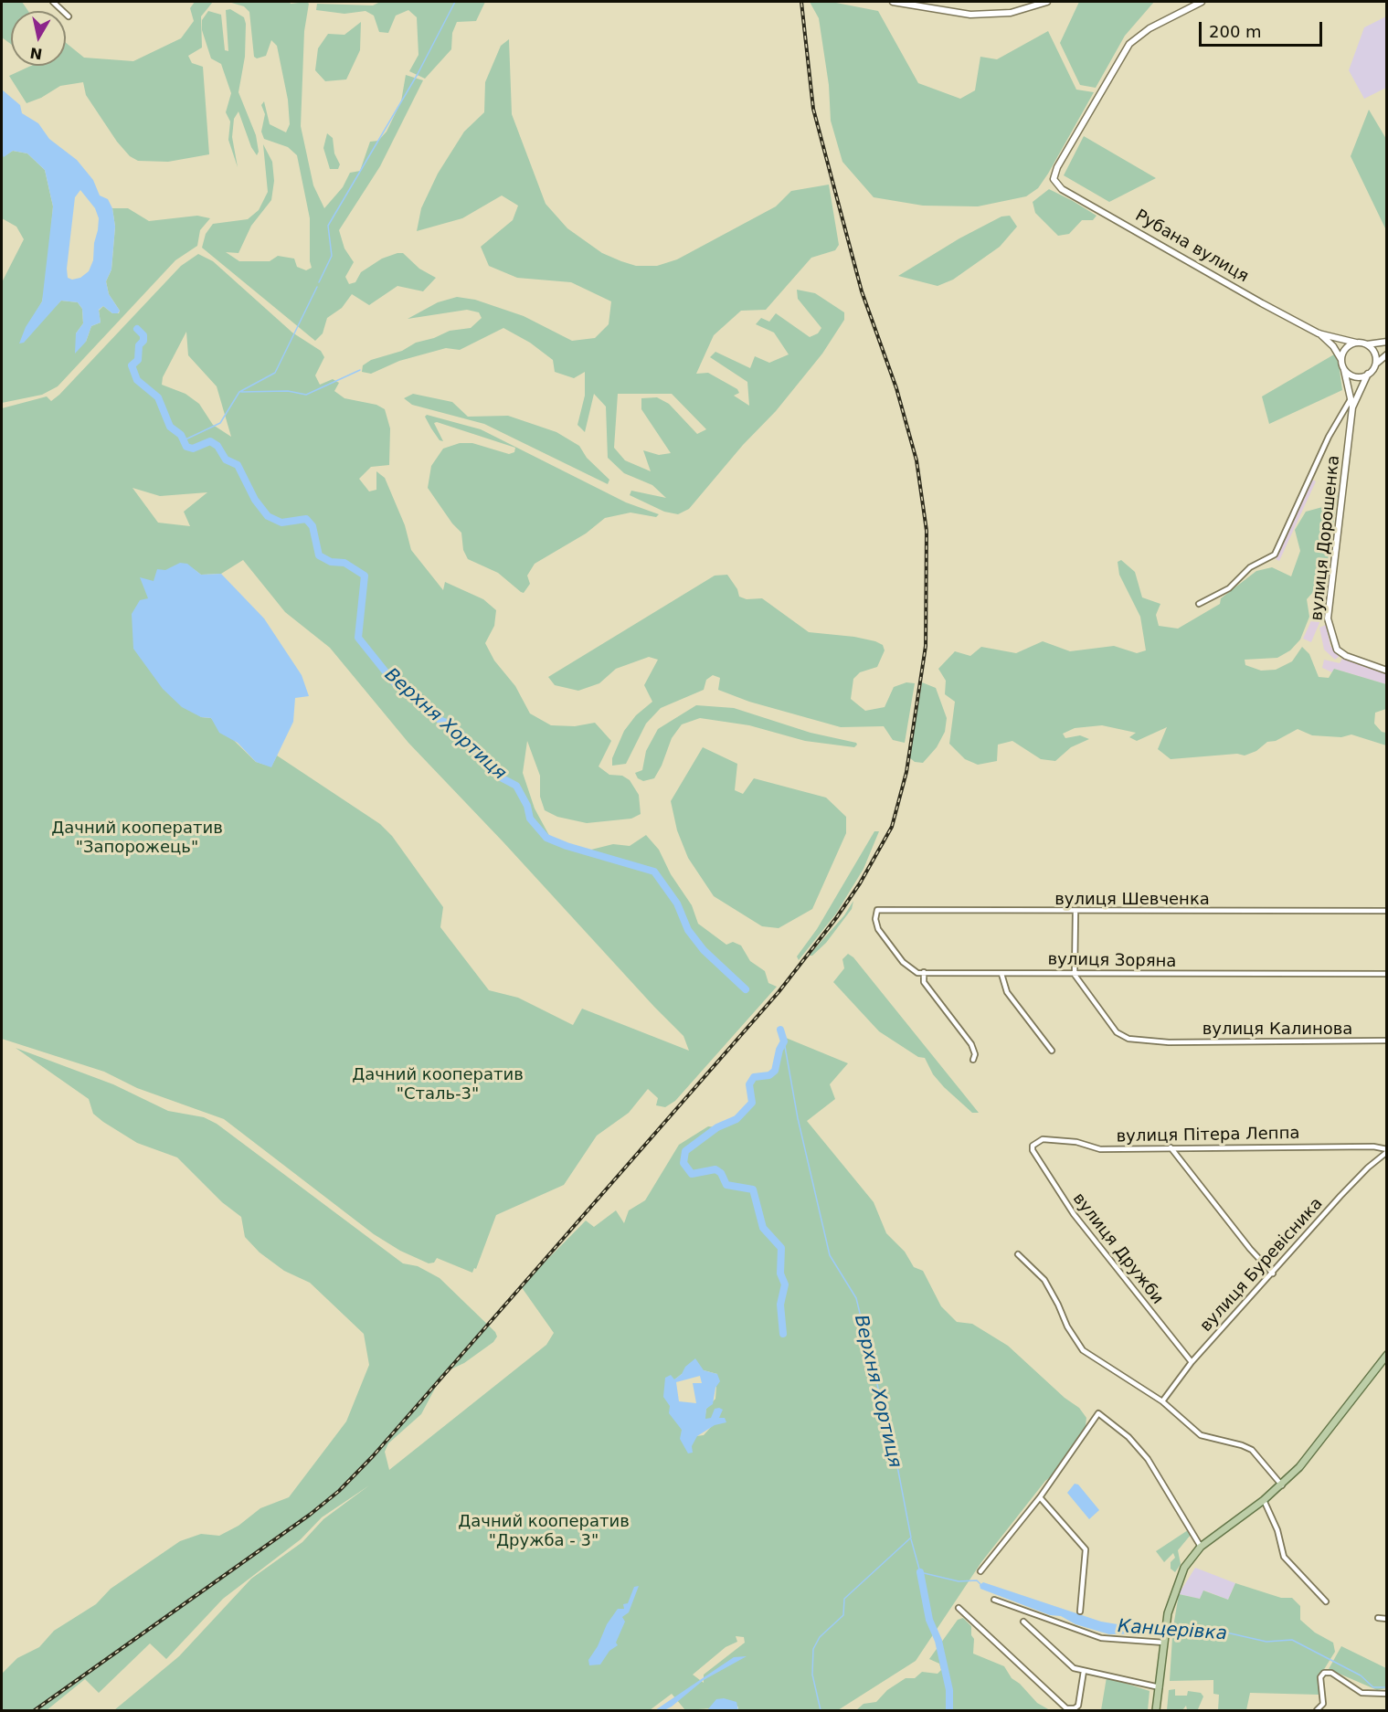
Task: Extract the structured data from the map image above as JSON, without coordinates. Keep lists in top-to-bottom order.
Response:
{
  "streets": {
    "street": [
      "Рубана вулиця",
      "вулиця Дорошенка",
      "вулиця Шевченка",
      "вулиця Зоряна",
      "вулиця Калинова",
      "вулиця Пітера Леппа",
      "вулиця Дружби",
      "вулиця Буревісника"
    ]
  },
  "crossings": [
    ["Рубана вулиця", "вулиця Дорошенка"],
    ["вулиця Шевченка", "вулиця Зоряна"],
    ["вулиця Зоряна", "вулиця Калинова"],
    ["вулиця Пітера Леппа", "вулиця Дружби"],
    ["вулиця Пітера Леппа", "вулиця Буревісника"],
    ["вулиця Дружби", "вулиця Буревісника"]
  ],
  "water": ["Верхня Хортиця", "Канцерівка"],
  "parks": ["Дачний кооператив \"Запорожець\"", "Дачний кооператив \"Сталь-3\"", "Дачний кооператив \"Дружба - 3\""],
  "scale_bar": "200 m",
  "north": "bottom"
}
